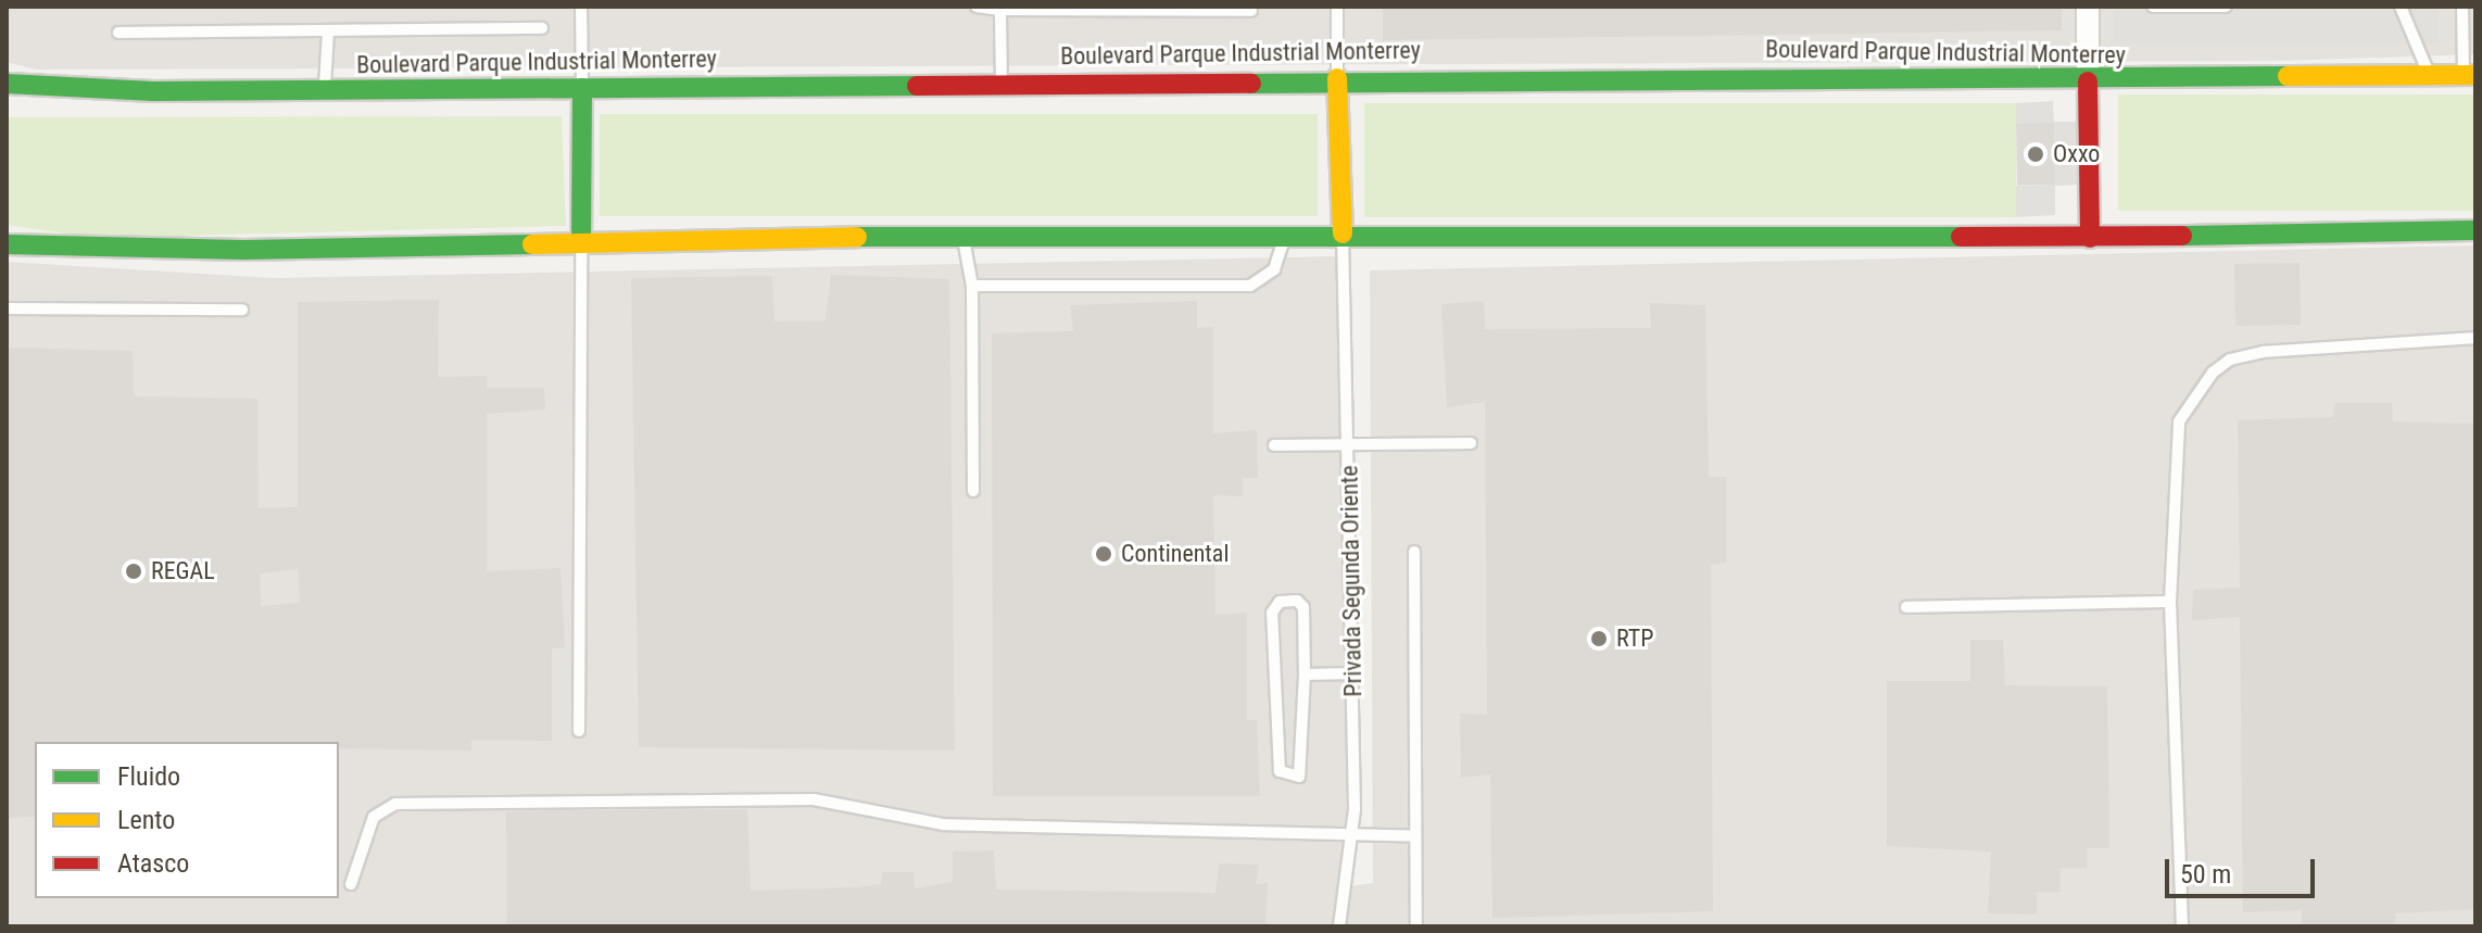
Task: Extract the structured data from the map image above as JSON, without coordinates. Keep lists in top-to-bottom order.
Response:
{
  "streets": {
    "street": ["Boulevard Parque Industrial Monterrey"],
    "lane": ["Privada Segunda Oriente"]
  },
  "places": [
    "Oxxo",
    "Continental",
    "REGAL",
    "RTP"
  ],
  "legend": ["Fluido", "Lento", "Atasco"],
  "scale_bar": "50 m"
}
